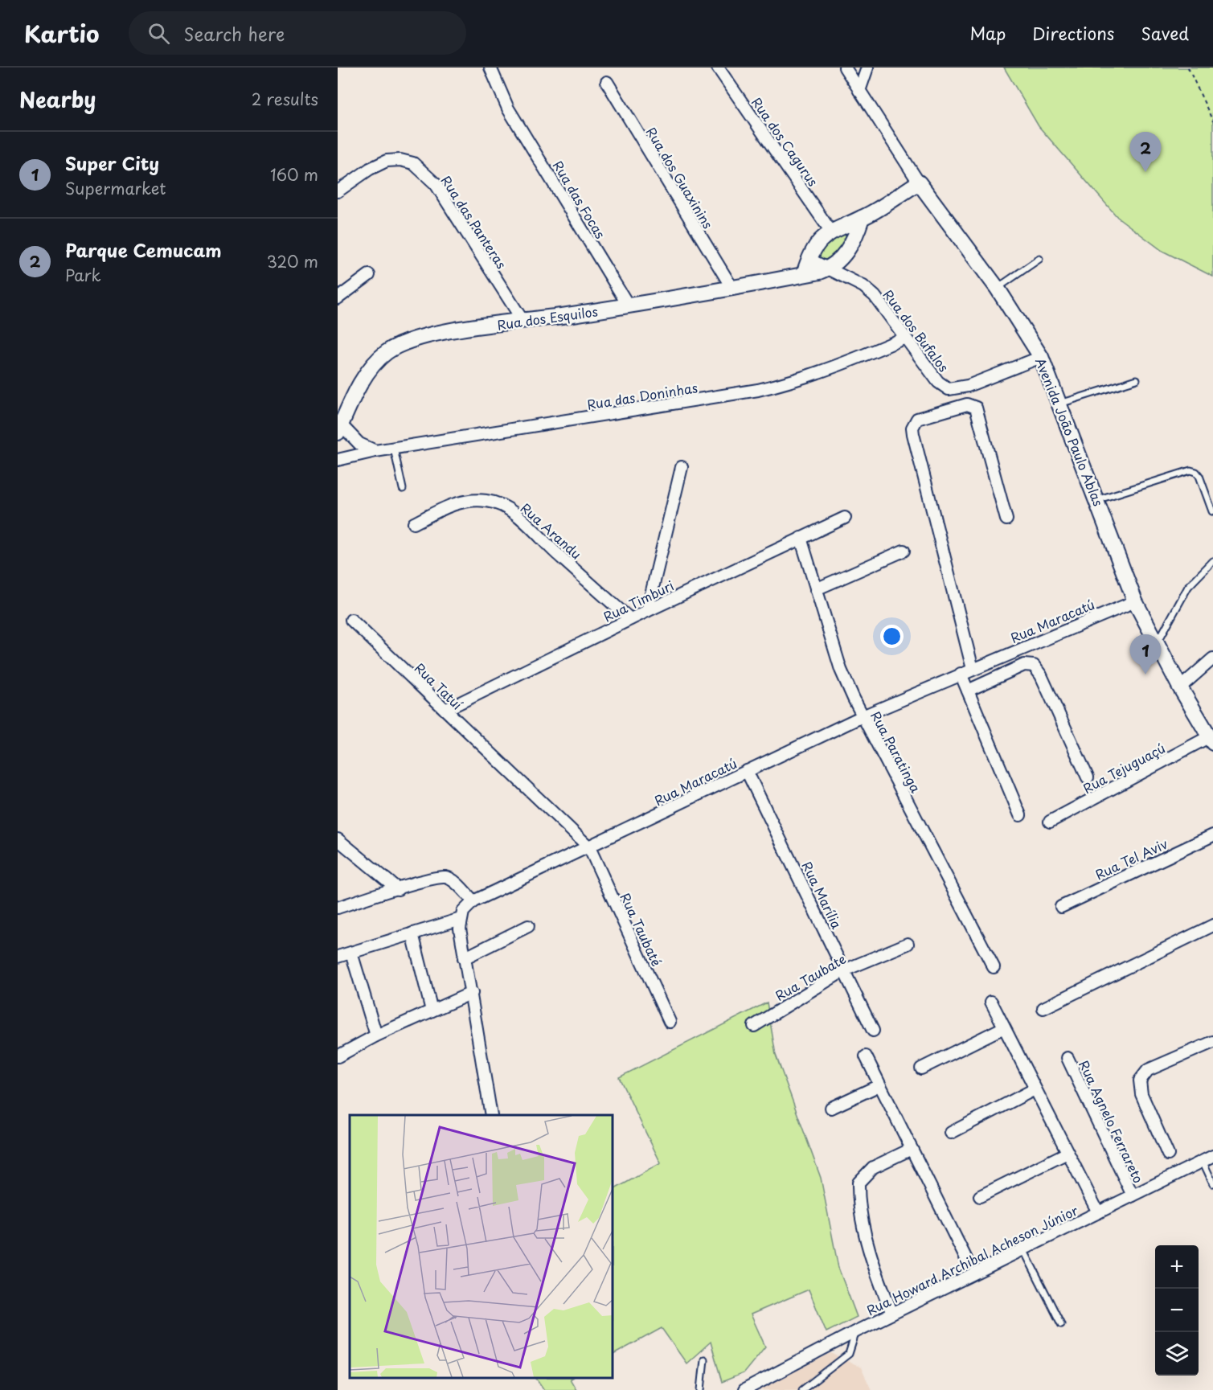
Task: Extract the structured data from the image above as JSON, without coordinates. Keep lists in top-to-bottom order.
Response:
{
  "streets": {
    "street": [
      "Rua dos Cagurus",
      "Rua dos Guaxinins",
      "Rua das Focas",
      "Rua das Panteras",
      "Rua dos Esquilos",
      "Rua dos Bufalos",
      "Rua das Doninhas",
      "Avenida João Paulo Ablas",
      "Rua Arandu",
      "Rua Timburi",
      "Rua Maracatú",
      "Rua Tatuí",
      "Rua Paratinga",
      "Rua Tejuguaçú",
      "Rua Tel Aviv",
      "Rua Marília",
      "Rua Taubaté",
      "Rua Taubate",
      "Rua Agnelo Ferrareto",
      "Rua Howard Archibal Acheson Júnior"
    ]
  },
  "crossings": [
    ["Rua dos Guaxinins", "Rua dos Esquilos"],
    ["Rua das Focas", "Rua dos Esquilos"],
    ["Rua das Panteras", "Rua dos Esquilos"],
    ["Rua dos Esquilos", "Rua dos Bufalos"],
    ["Rua dos Bufalos", "Rua das Doninhas"],
    ["Rua dos Bufalos", "Avenida João Paulo Ablas"],
    ["Avenida João Paulo Ablas", "Rua Maracatú"],
    ["Avenida João Paulo Ablas", "Rua Tejuguaçú"],
    ["Rua Arandu", "Rua Timburi"],
    ["Rua Timburi", "Rua Tatuí"],
    ["Rua Timburi", "Rua Paratinga"],
    ["Rua Maracatú", "Rua Tatuí"],
    ["Rua Maracatú", "Rua Paratinga"],
    ["Rua Maracatú", "Rua Marília"],
    ["Rua Maracatú", "Rua Taubaté"],
    ["Rua Tatuí", "Rua Taubaté"],
    ["Rua Marília", "Rua Taubate"],
    ["Rua Agnelo Ferrareto", "Rua Howard Archibal Acheson Júnior"]
  ],
  "page": {
    "header": "Kartio",
    "search": "Search here",
    "nav": ["Map", "Directions", "Saved"],
    "heading": ["Nearby", "2 results"],
    "list": [
      {
        "mark": "1",
        "name": "Super City",
        "note": "Supermarket",
        "value": "160 m"
      },
      {
        "mark": "2",
        "name": "Parque Cemucam",
        "note": "Park",
        "value": "320 m"
      }
    ],
    "pins": ["2", "1"],
    "map_buttons": ["+", "−"]
  }
}
